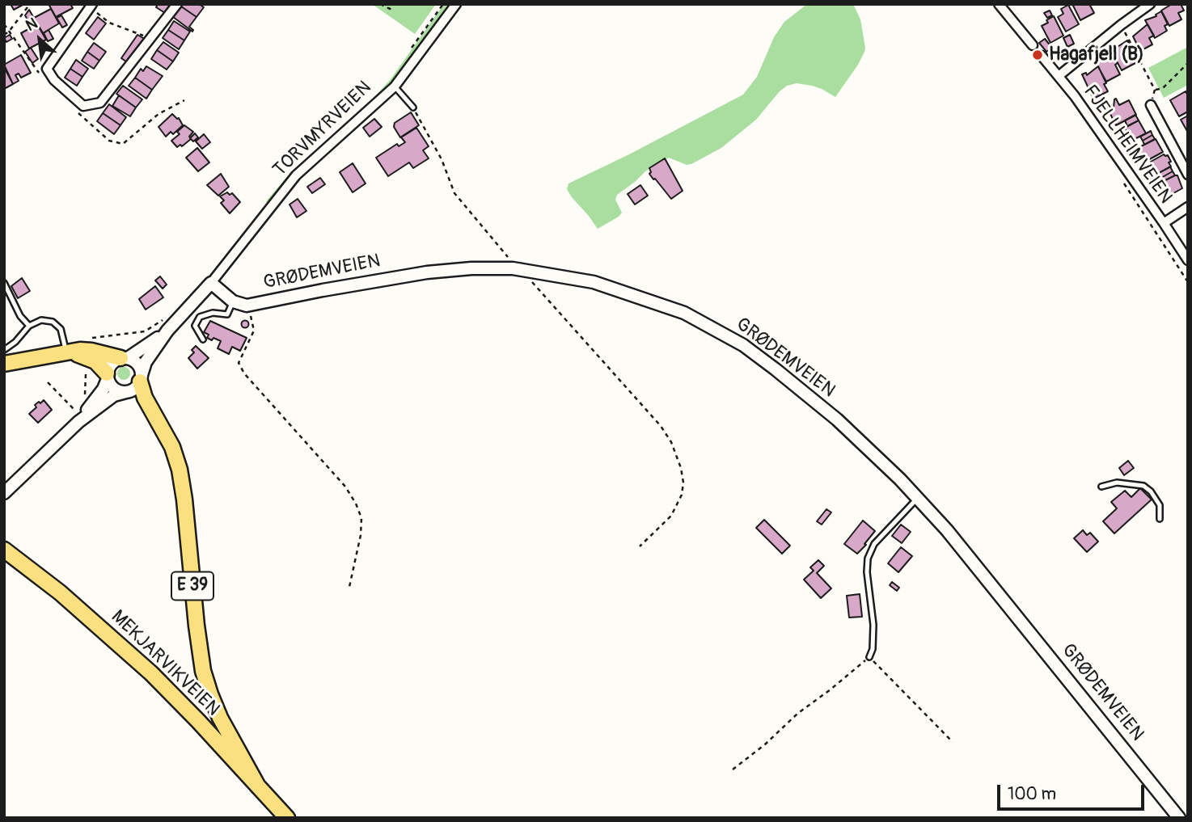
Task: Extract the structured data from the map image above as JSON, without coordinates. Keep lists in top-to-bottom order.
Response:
{
  "streets": {
    "highway": ["E 39", "MEKJARVIKVEIEN"],
    "main road": ["TORVMYRVEIEN", "GRØDEMVEIEN"],
    "street": ["FJELLHEIMVEIEN"]
  },
  "crossings": [
    ["TORVMYRVEIEN", "GRØDEMVEIEN"],
    ["TORVMYRVEIEN", "E 39"],
    ["E 39", "MEKJARVIKVEIEN"]
  ],
  "places": ["Hagafjell (B)"],
  "scale_bar": "100 m",
  "north": "top left"
}
